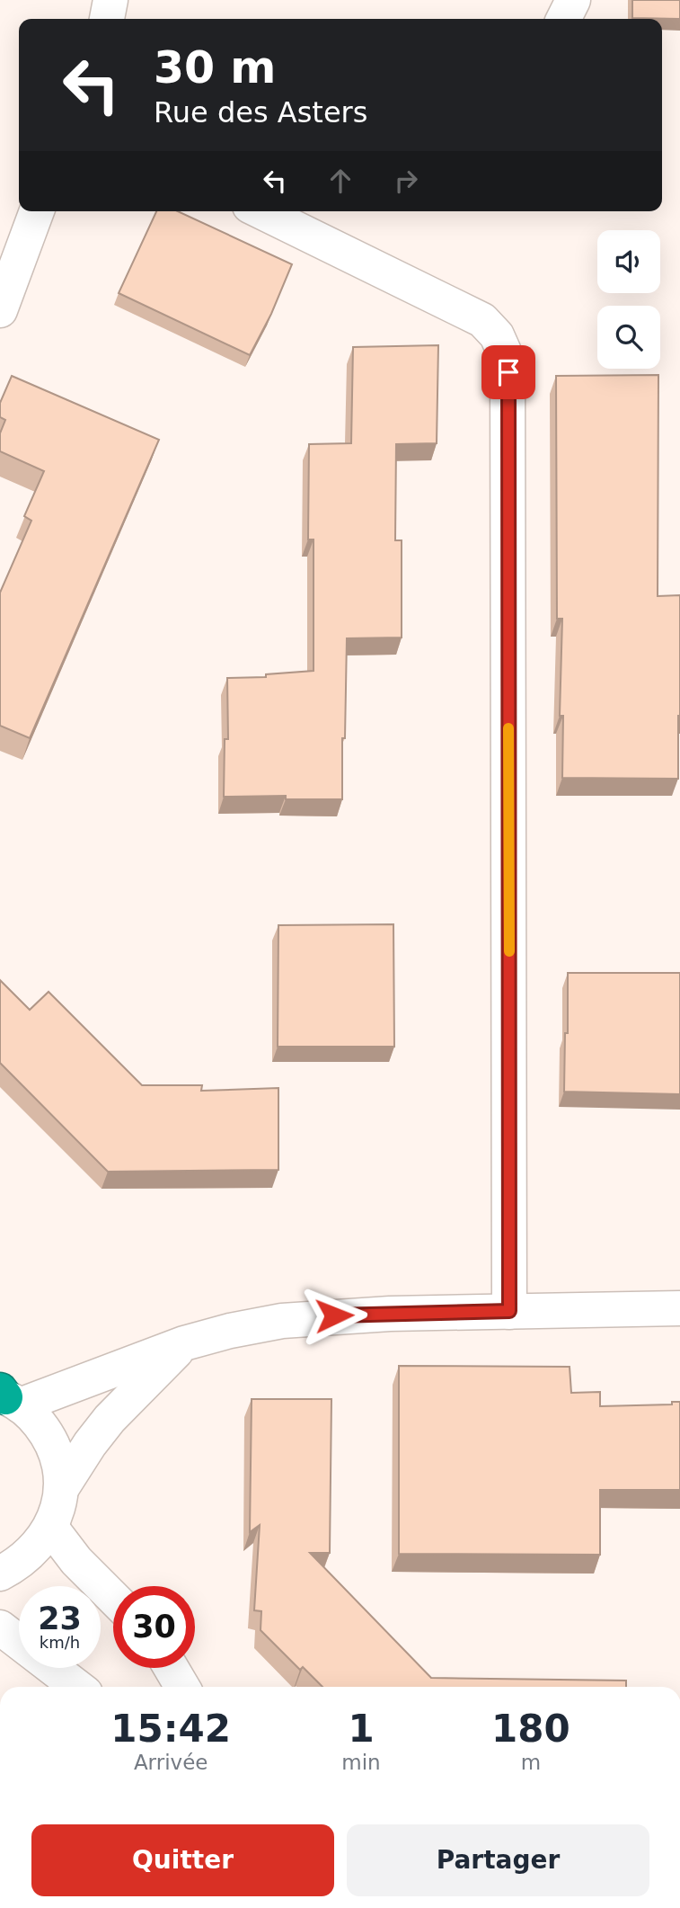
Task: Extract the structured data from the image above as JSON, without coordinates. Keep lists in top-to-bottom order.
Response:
{
  "page": {
    "turn": ["30 m", "Rue des Asters"],
    "speed": "23 km/h",
    "limit": "30",
    "eta": [
      "15:42",
      "Arrivée",
      "1",
      "min",
      "180",
      "m"
    ],
    "buttons": ["Quitter", "Partager"]
  }
}
